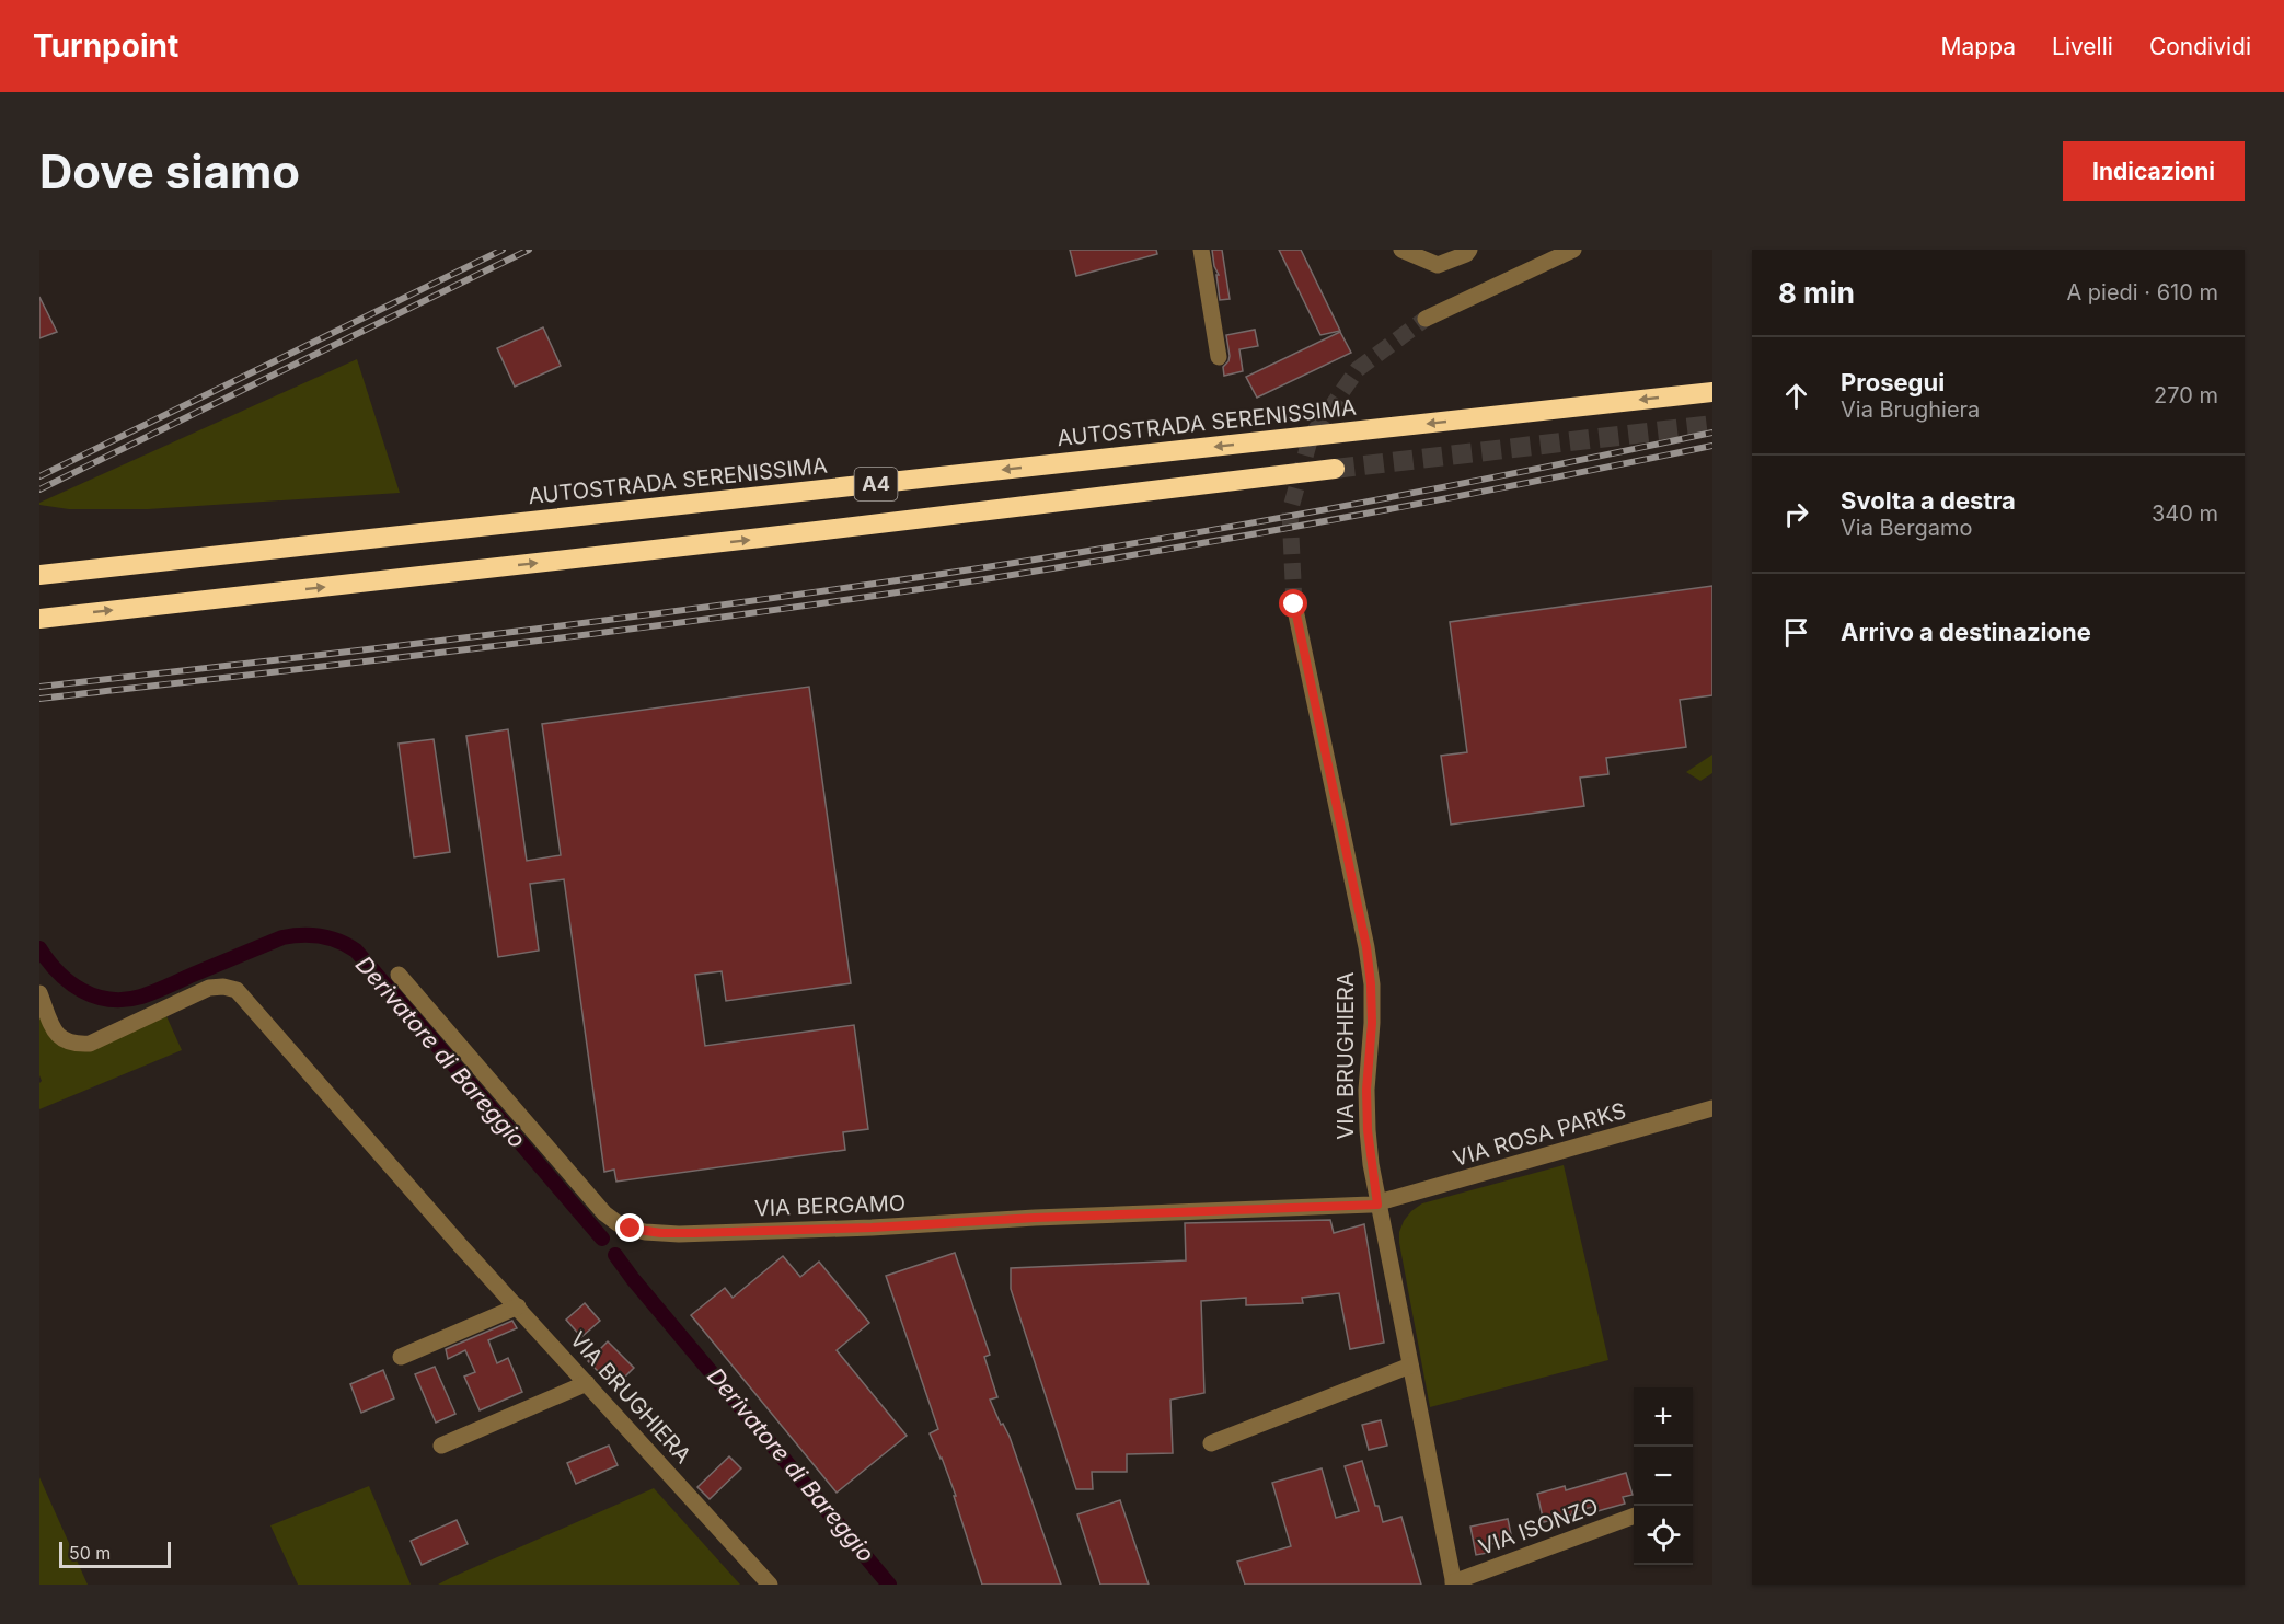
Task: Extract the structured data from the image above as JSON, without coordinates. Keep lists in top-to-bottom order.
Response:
{
  "streets": {
    "highway": ["AUTOSTRADA SERENISSIMA", "A4"],
    "street": [
      "VIA BRUGHIERA",
      "VIA ROSA PARKS",
      "VIA BERGAMO",
      "VIA ISONZO"
    ]
  },
  "crossings": [
    ["VIA BRUGHIERA", "VIA ROSA PARKS"],
    ["VIA BRUGHIERA", "VIA BERGAMO"],
    ["VIA BRUGHIERA", "VIA ISONZO"],
    ["VIA ROSA PARKS", "VIA BERGAMO"]
  ],
  "water": ["Derivatore di Bareggio"],
  "scale_bar": "50 m",
  "page": {
    "header": "Turnpoint",
    "nav": ["Mappa", "Livelli", "Condividi"],
    "buttons": "Indicazioni",
    "title": "Dove siamo",
    "heading": ["8 min", "A piedi · 610 m"],
    "list": [
      ["Prosegui", "Via Brughiera", "270 m"],
      ["Svolta a destra", "Via Bergamo", "340 m"],
      "Arrivo a destinazione"
    ],
    "map_buttons": ["+", "−"],
    "scale": "50 m"
  }
}
